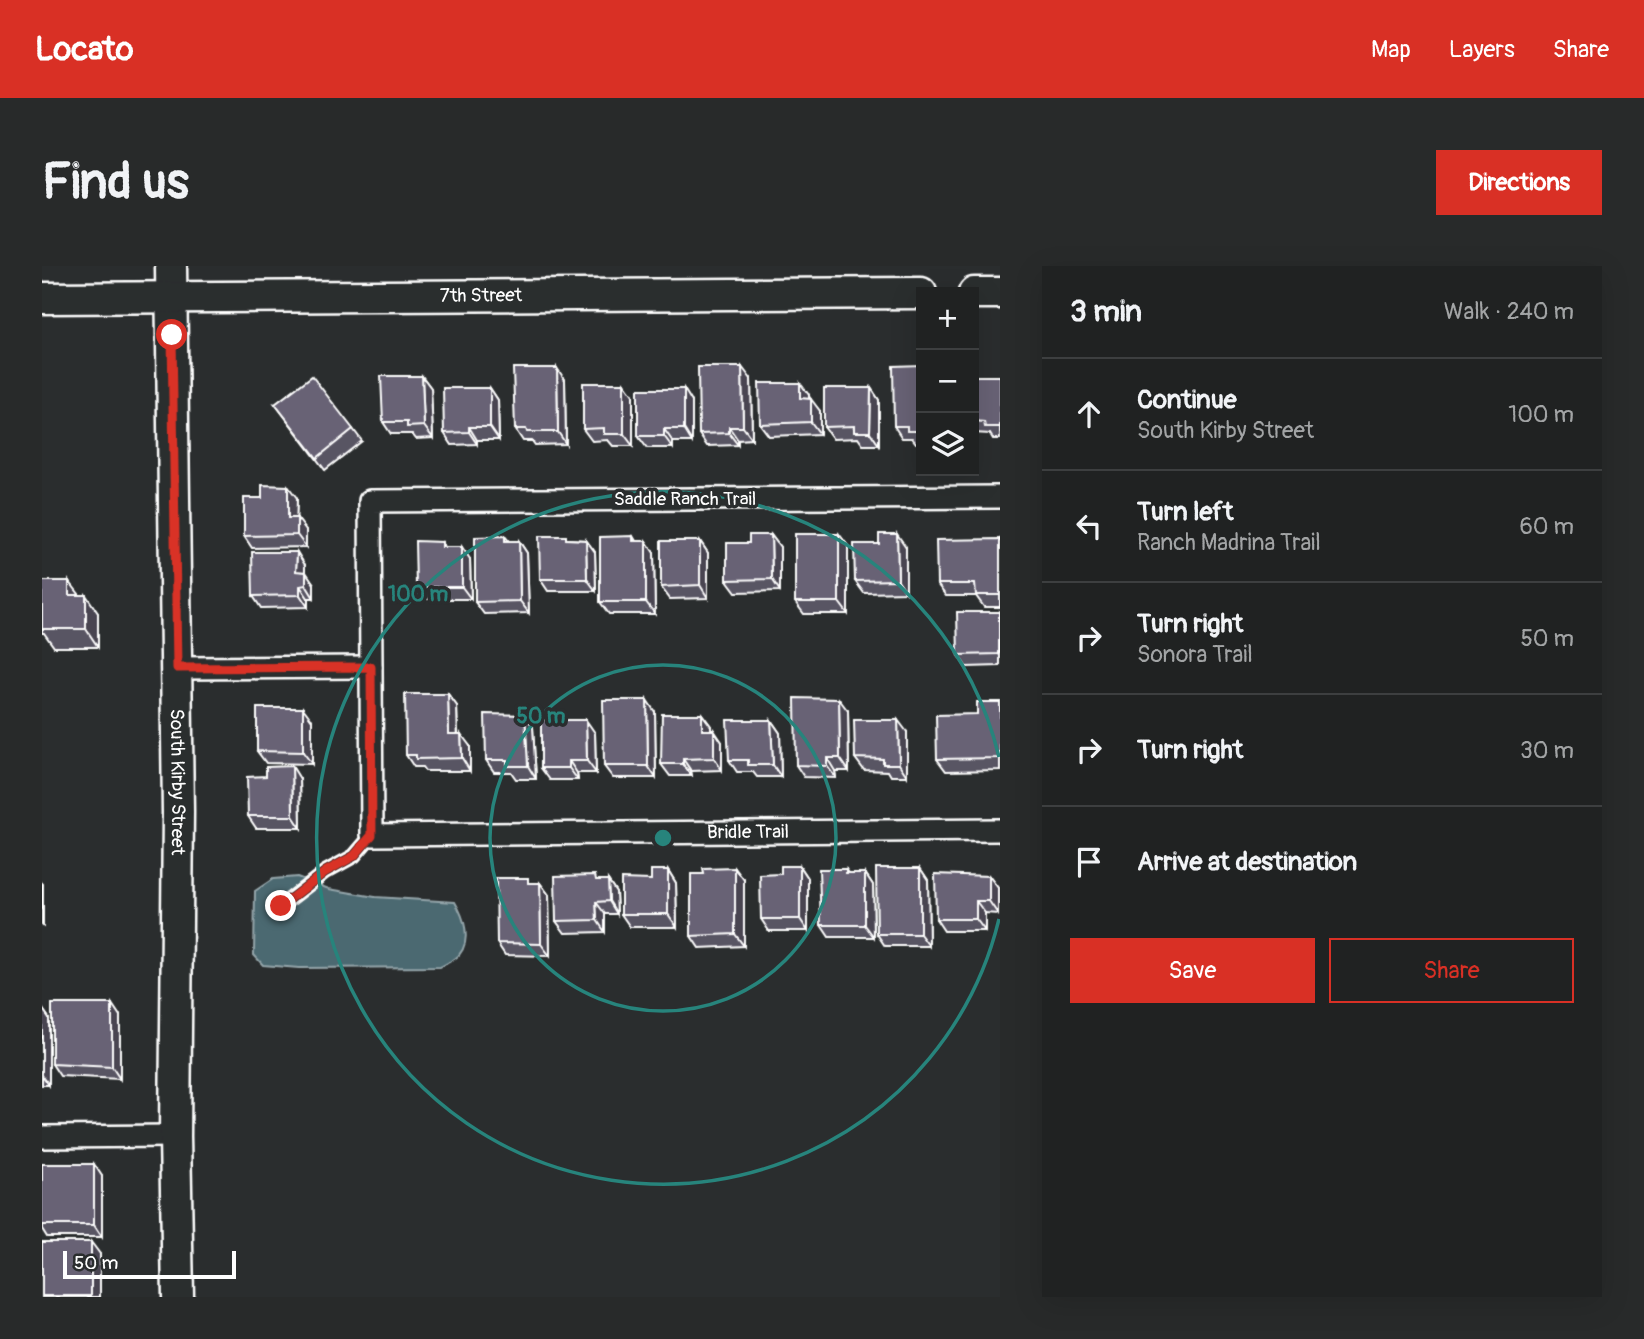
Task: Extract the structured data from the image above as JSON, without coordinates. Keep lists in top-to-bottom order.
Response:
{
  "streets": {
    "street": [
      "7th Street",
      "Saddle Ranch Trail",
      "South Kirby Street",
      "Bridle Trail"
    ]
  },
  "crossings": [
    ["7th Street", "South Kirby Street"]
  ],
  "scale_bar": "50 m",
  "page": {
    "header": "Locato",
    "nav": ["Map", "Layers", "Share"],
    "buttons": [
      "Directions",
      ["Save", "Share"]
    ],
    "title": "Find us",
    "heading": ["3 min", "Walk · 240 m"],
    "map_buttons": ["+", "−"],
    "list": [
      ["Continue", "South Kirby Street", "100 m"],
      ["Turn left", "Ranch Madrina Trail", "60 m"],
      ["Turn right", "Sonora Trail", "50 m"],
      ["Turn right", "30 m"],
      "Arrive at destination"
    ],
    "scale": "50 m"
  },
  "rings": ["100 m", "50 m"]
}
